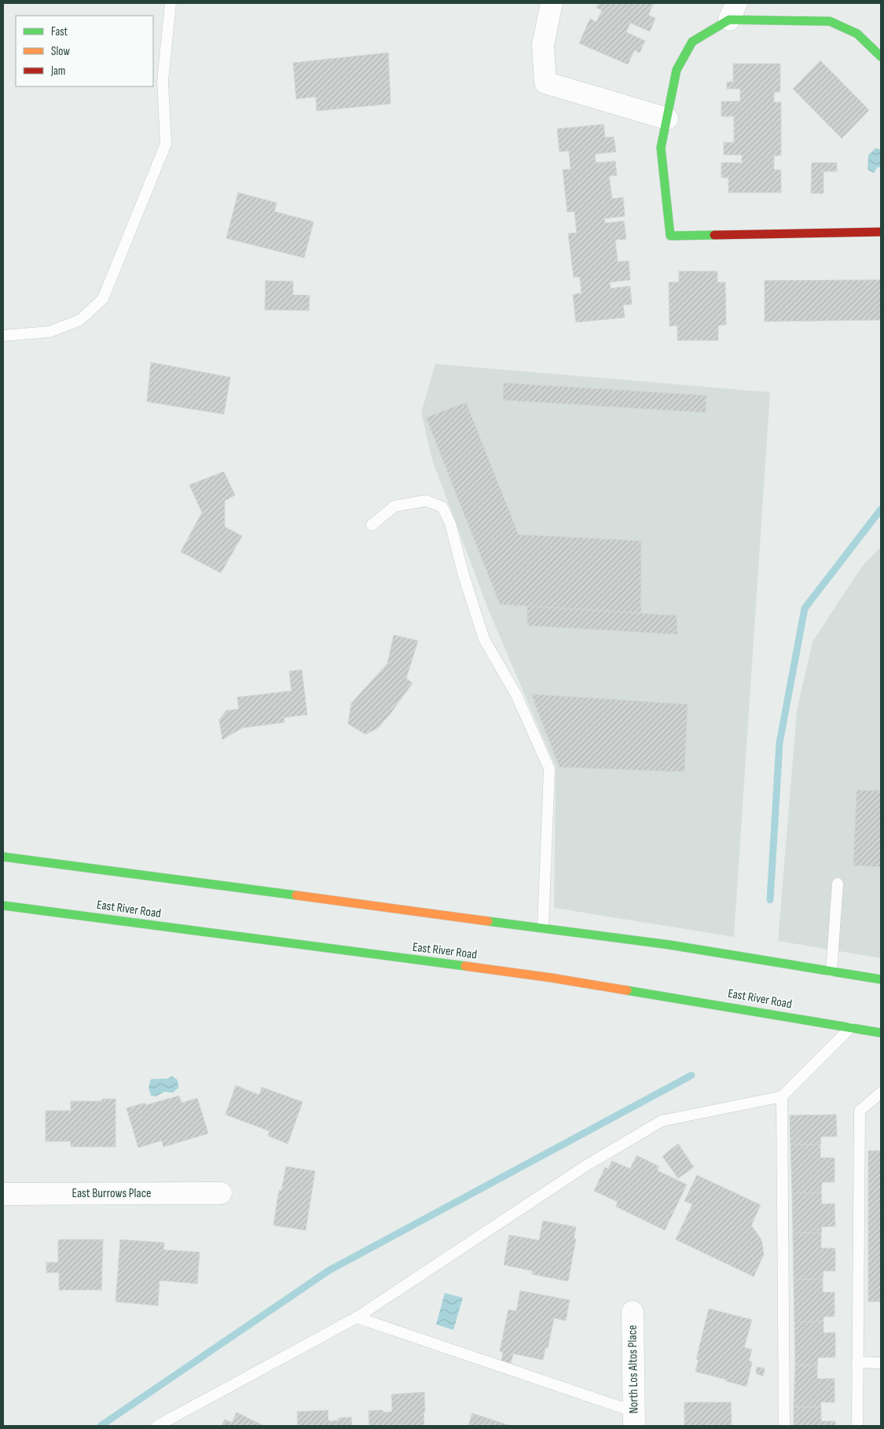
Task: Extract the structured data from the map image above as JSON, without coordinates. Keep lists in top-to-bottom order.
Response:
{
  "streets": {
    "main road": ["East River Road"],
    "street": ["East Burrows Place", "North Los Altos Place"]
  },
  "legend": ["Fast", "Slow", "Jam"]
}
